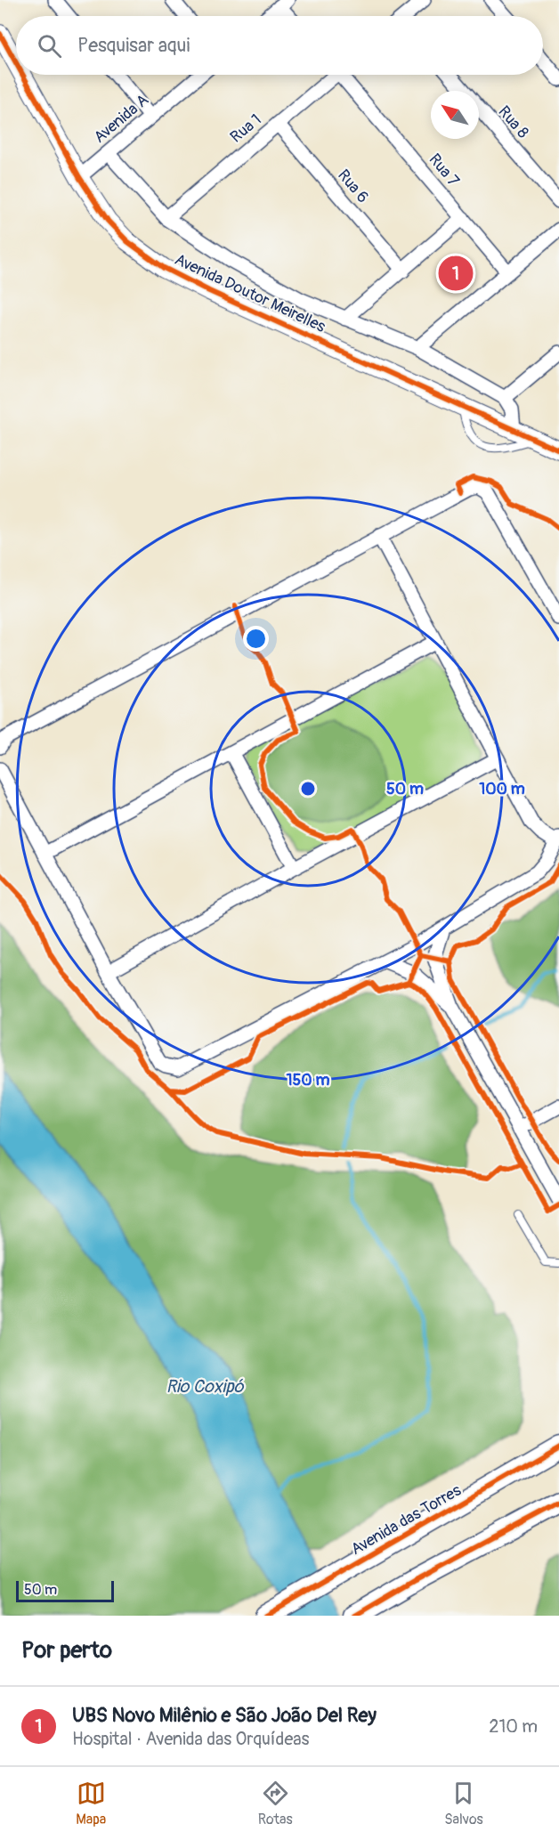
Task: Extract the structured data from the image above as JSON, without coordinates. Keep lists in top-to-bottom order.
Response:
{
  "streets": {
    "main road": ["Avenida das Torres"],
    "street": [
      "Avenida A",
      "Rua 8",
      "Rua 1",
      "Rua 7",
      "Rua 6",
      "Avenida Doutor Meirelles"
    ]
  },
  "crossings": [
    ["Avenida A", "Avenida Doutor Meirelles"],
    ["Rua 1", "Rua 6"]
  ],
  "water": ["Rio Coxipó"],
  "scale_bar": "50 m",
  "north": "top left",
  "page": {
    "search": "Pesquisar aqui",
    "pins": "1",
    "scale": "50 m",
    "heading": "Por perto",
    "list": [
      {
        "mark": "1",
        "name": "UBS Novo Milênio e São João Del Rey",
        "note": "Hospital · Avenida das Orquídeas",
        "value": "210 m"
      }
    ],
    "nav": ["Mapa", "Rotas", "Salvos"]
  },
  "rings": ["50 m", "100 m", "150 m"]
}
